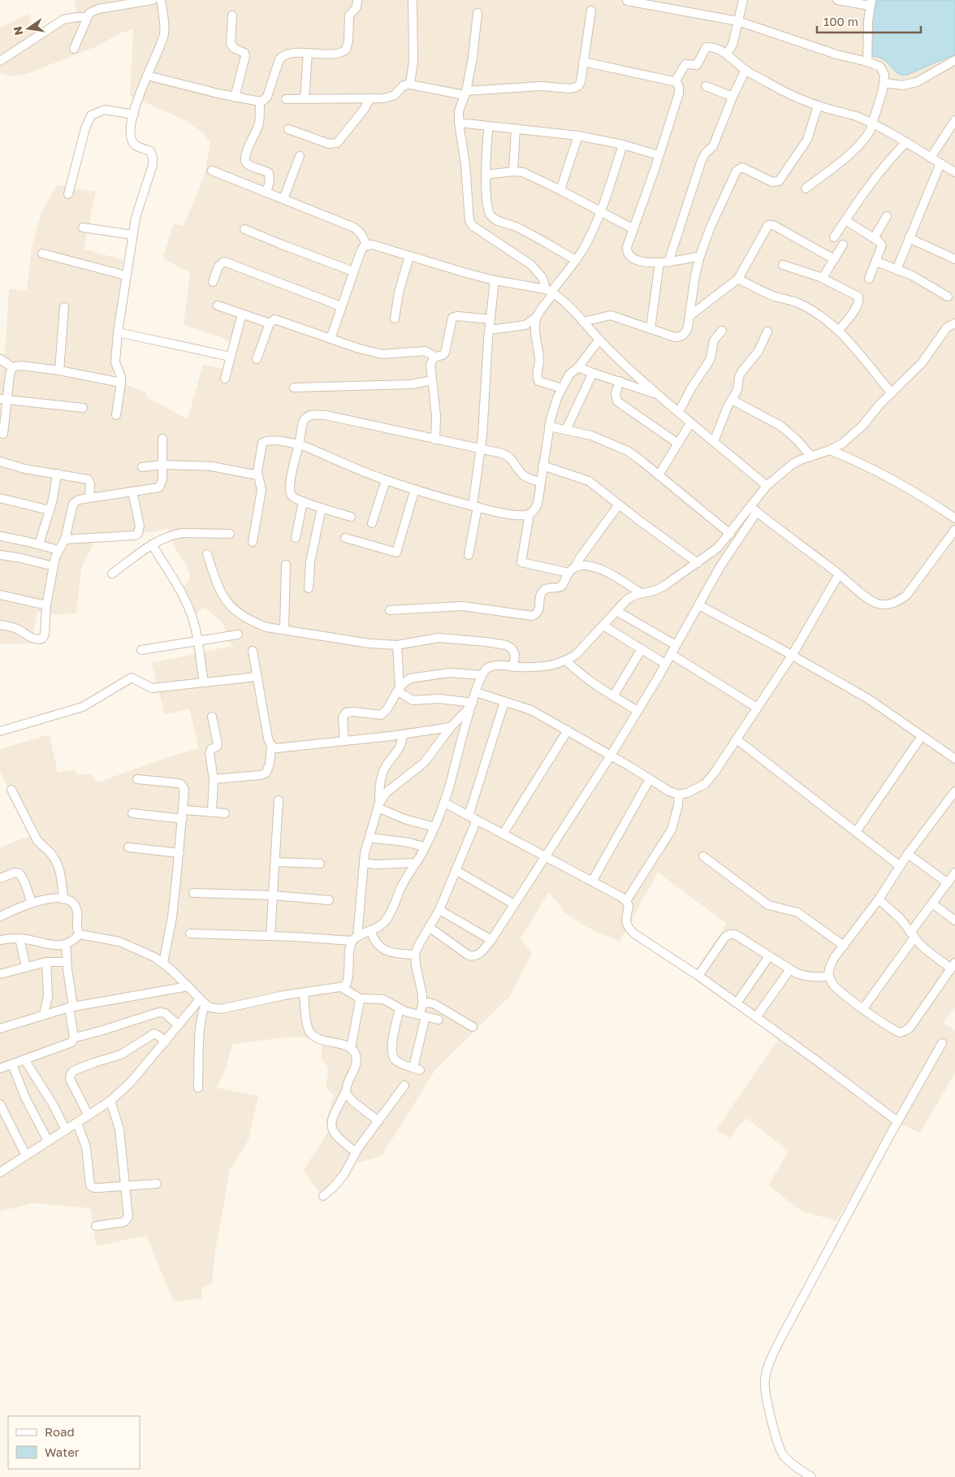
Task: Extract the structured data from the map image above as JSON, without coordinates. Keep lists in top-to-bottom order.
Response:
{
  "legend": ["Road", "Water"],
  "scale_bar": "100 m",
  "north": "left"
}
